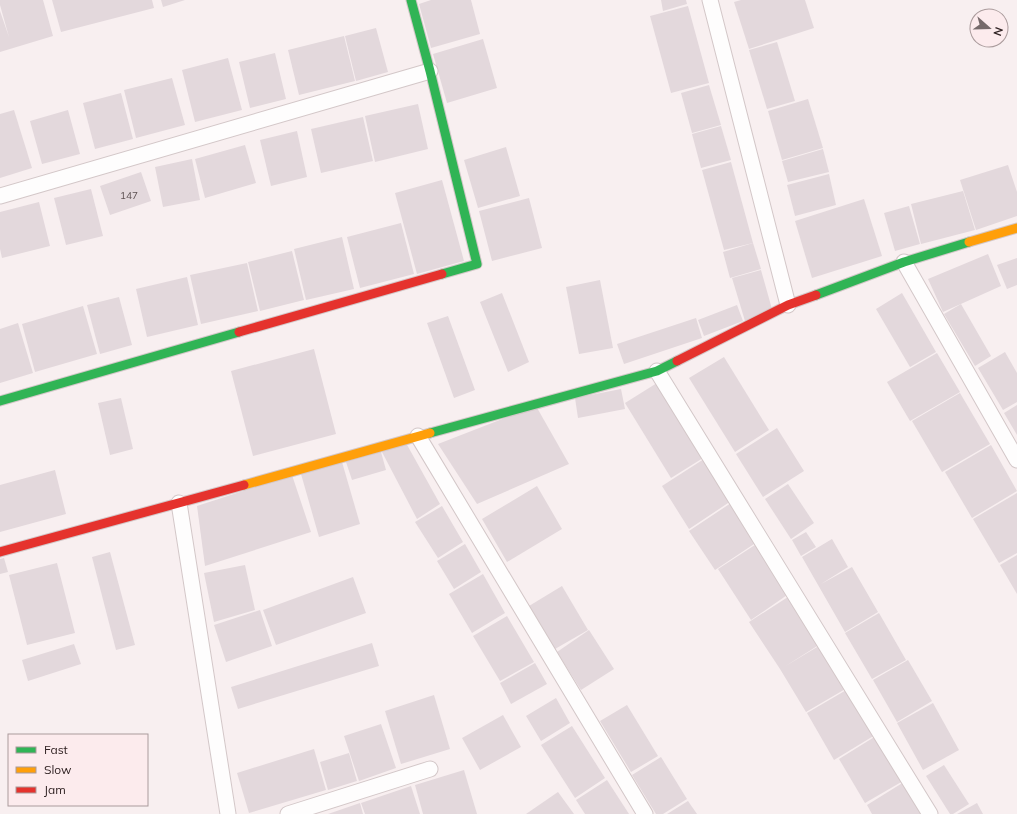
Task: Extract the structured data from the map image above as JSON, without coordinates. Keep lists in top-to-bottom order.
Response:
{
  "house_numbers": ["147"],
  "legend": ["Fast", "Slow", "Jam"],
  "north": "right"
}
